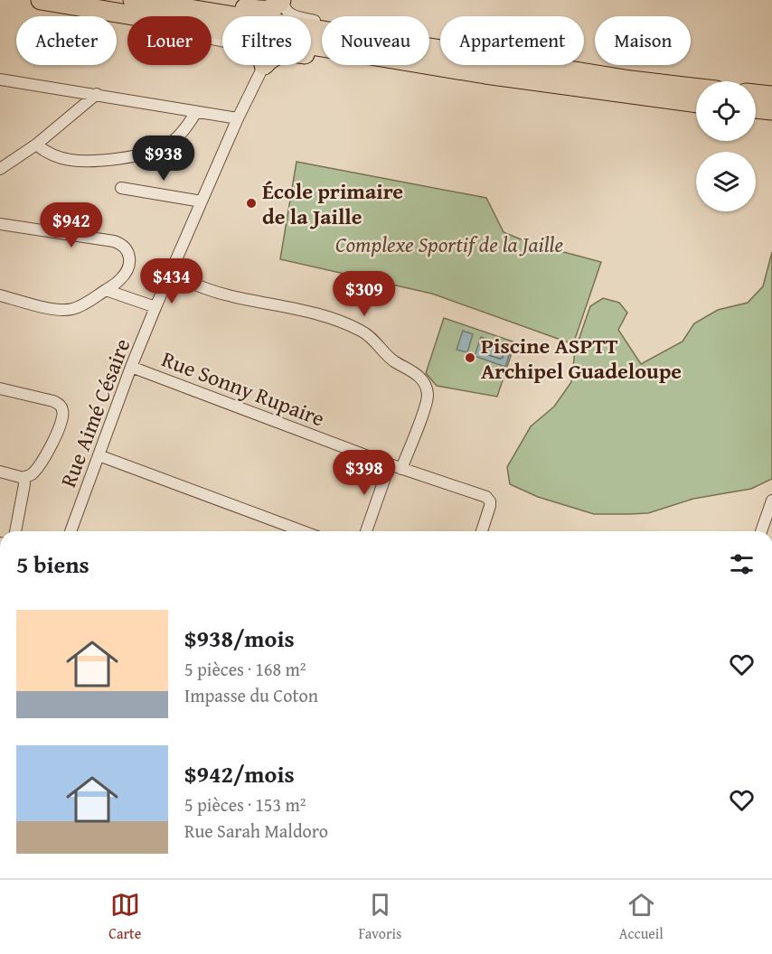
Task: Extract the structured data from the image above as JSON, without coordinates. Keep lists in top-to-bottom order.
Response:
{
  "streets": {
    "street": ["Rue Sonny Rupaire", "Rue Aimé Césaire"]
  },
  "crossings": [
    ["Rue Sonny Rupaire", "Rue Aimé Césaire"]
  ],
  "parks": ["Complexe Sportif de la Jaille"],
  "places": ["École primaire de la Jaille", "Piscine ASPTT Archipel Guadeloupe"],
  "page": {
    "chip": [
      "Acheter",
      "Louer",
      "Filtres",
      "Nouveau",
      "Appartement",
      "Maison"
    ],
    "price": [
      "$938",
      "$942",
      "$434",
      "$309",
      "$398"
    ],
    "heading": "5 biens",
    "list": [
      {
        "name": "$938/mois",
        "note": "5 pièces · 168 m² · Impasse du Coton"
      },
      {
        "name": "$942/mois",
        "note": "5 pièces · 153 m² · Rue Sarah Maldoro"
      }
    ],
    "tabs": ["Carte", "Favoris", "Accueil"]
  }
}
